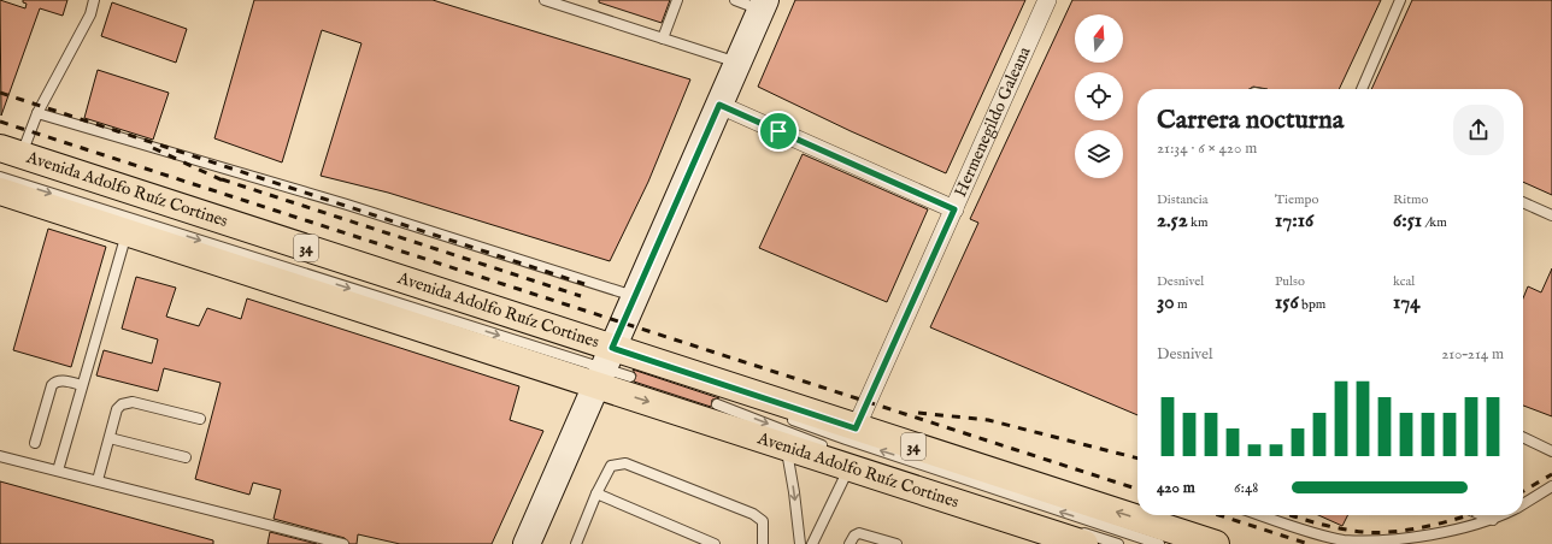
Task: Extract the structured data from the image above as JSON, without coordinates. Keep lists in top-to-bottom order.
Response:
{
  "streets": {
    "main road": ["Avenida Adolfo Ruíz Cortines", "34"],
    "street": ["Hermenegildo Galeana"]
  },
  "crossings": [
    ["Hermenegildo Galeana", "Avenida Adolfo Ruíz Cortines"]
  ],
  "north": "top",
  "page": {
    "heading": ["Carrera nocturna", "21:34 · 6 × 420 m"],
    "stats": [
      ["Distancia", "2.52 km"],
      ["Tiempo", "17:16"],
      ["Ritmo", "6:51 /km"],
      ["Desnivel", "30 m"],
      ["Pulso", "156 bpm"],
      ["kcal", "174"]
    ],
    "chart": ["Desnivel", "210–214 m"],
    "list": [
      {
        "name": "420 m",
        "note": "6:48"
      }
    ]
  }
}
